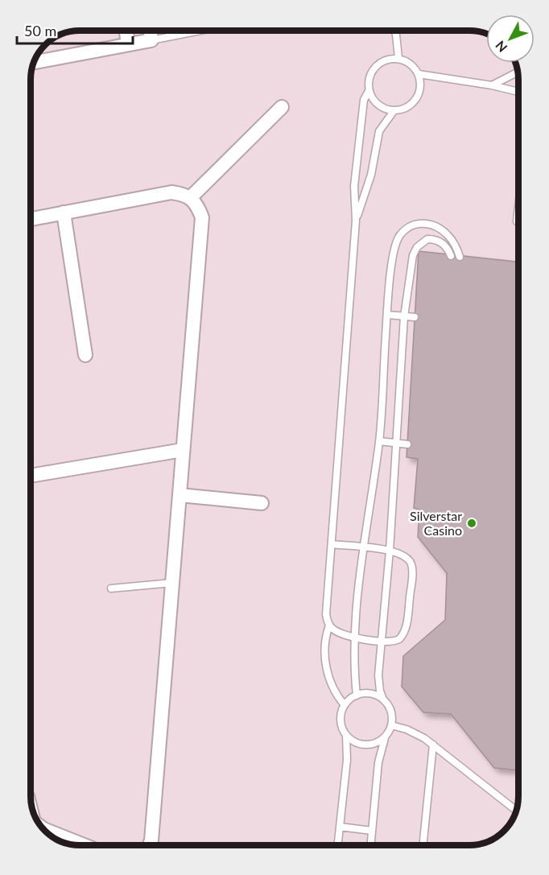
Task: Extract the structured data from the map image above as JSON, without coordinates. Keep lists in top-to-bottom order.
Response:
{
  "places": ["Silverstar Casino"],
  "scale_bar": "50 m",
  "north": "bottom left"
}
